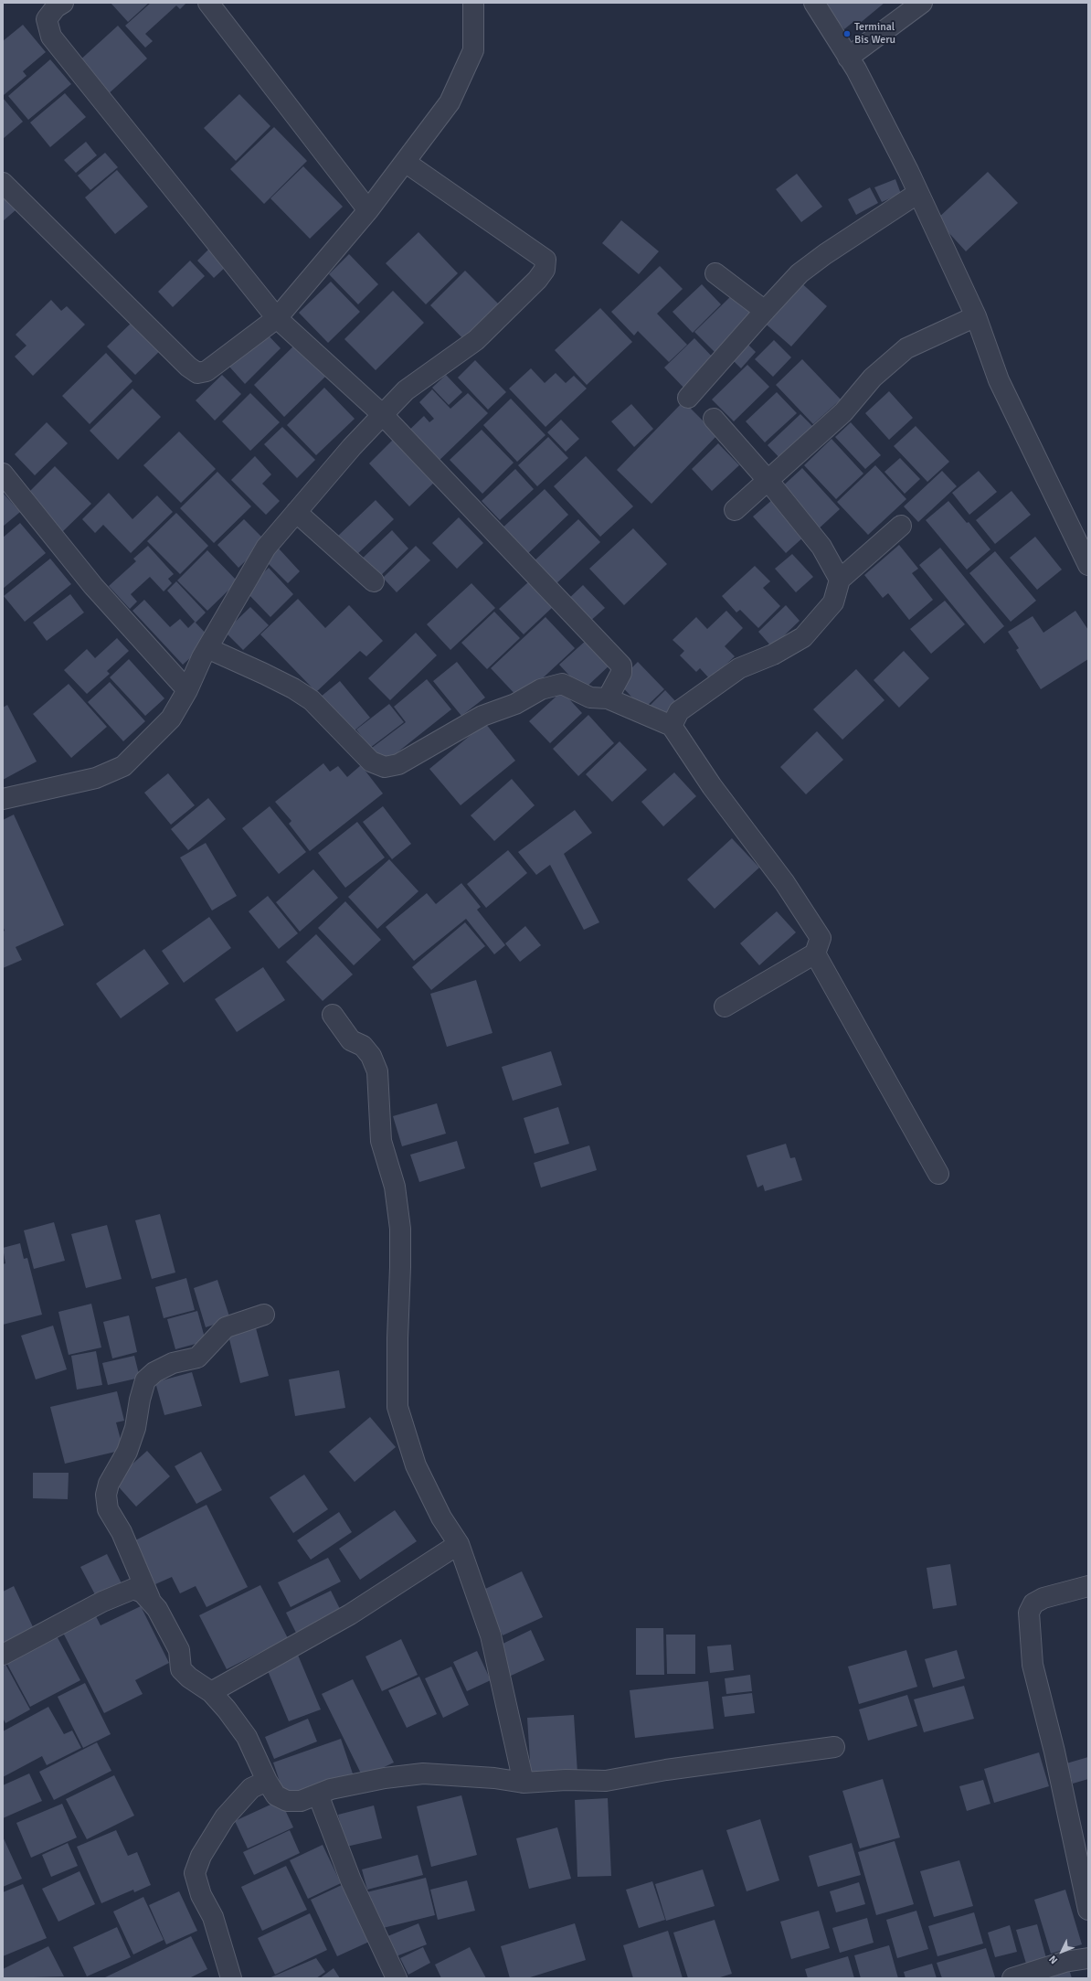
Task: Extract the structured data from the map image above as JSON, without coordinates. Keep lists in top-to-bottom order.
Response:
{
  "places": ["Terminal Bis Weru"],
  "north": "bottom left"
}
